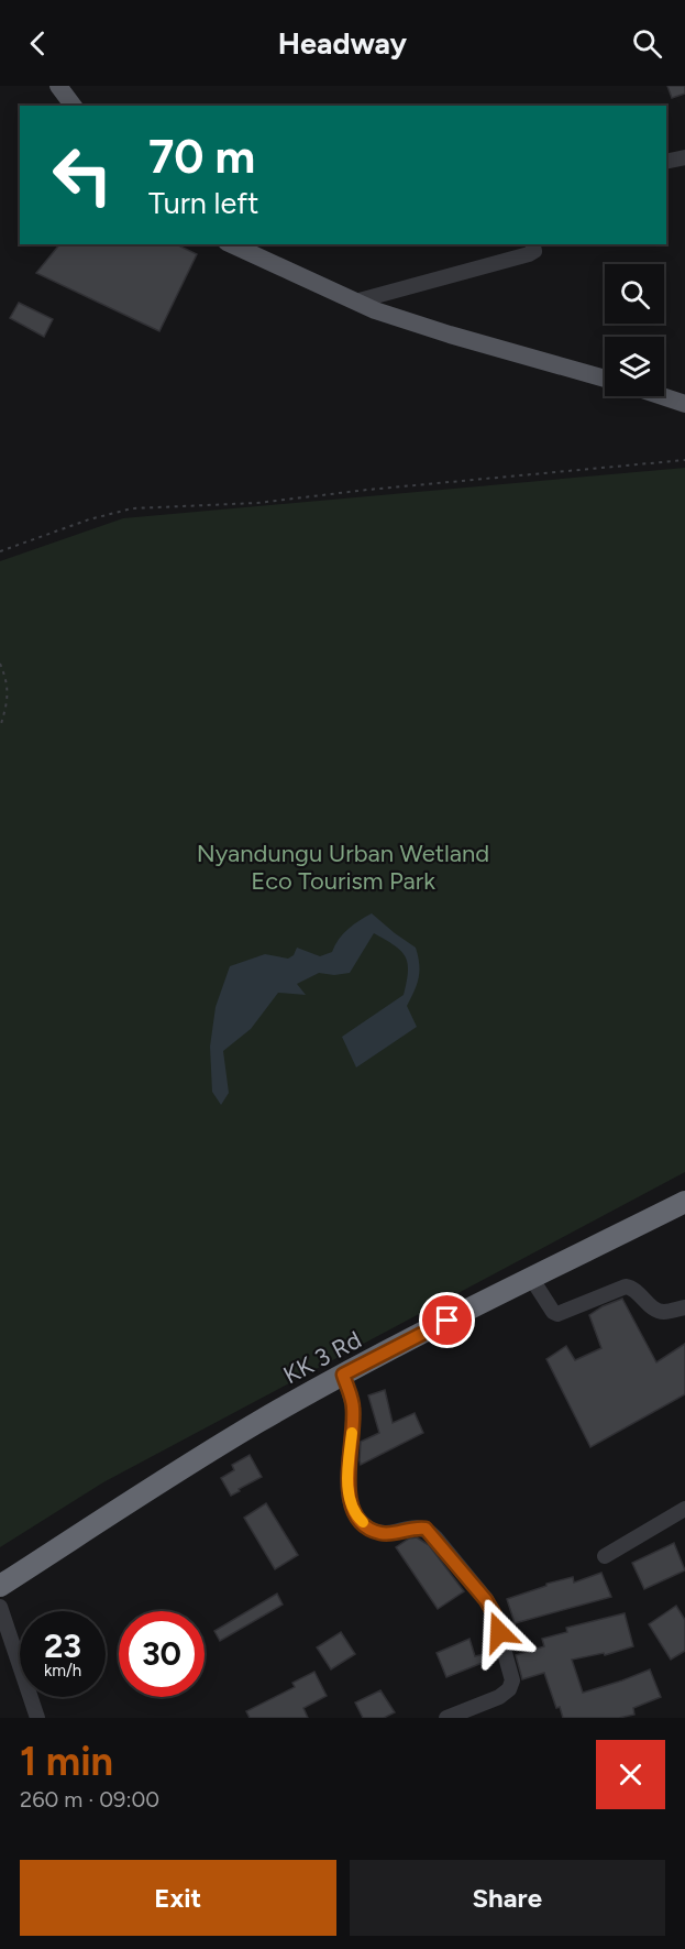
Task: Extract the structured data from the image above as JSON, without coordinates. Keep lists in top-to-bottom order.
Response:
{
  "streets": {
    "highway": ["KK 3 Rd"]
  },
  "parks": ["Nyandungu Urban Wetland Eco Tourism Park"],
  "page": {
    "header": "Headway",
    "turn": ["70 m", "Turn left"],
    "speed": "23 km/h",
    "limit": "30",
    "heading": ["1 min", "260 m · 09:00"],
    "buttons": ["Exit", "Share"]
  }
}
